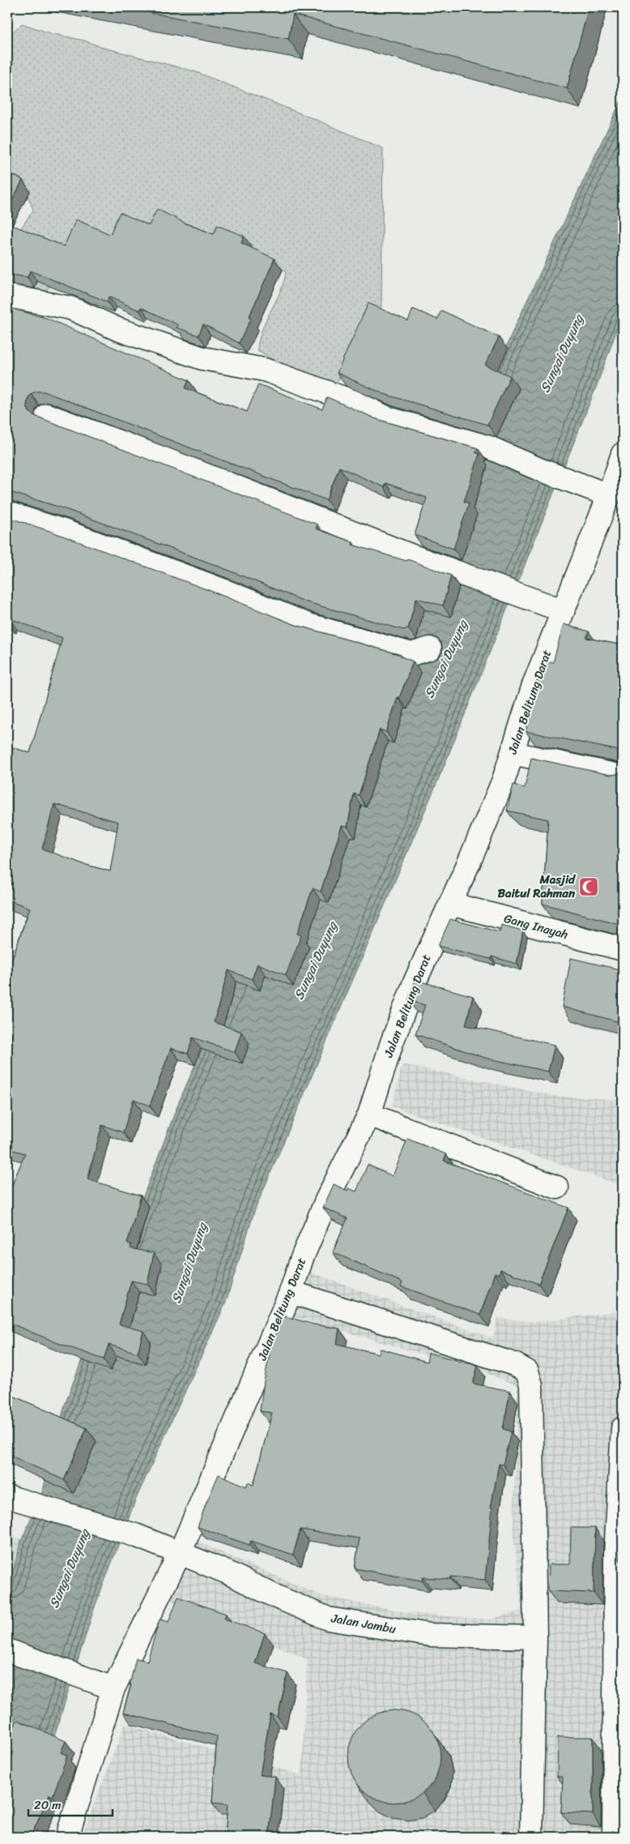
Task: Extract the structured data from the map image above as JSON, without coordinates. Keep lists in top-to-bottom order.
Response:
{
  "streets": {
    "street": ["Jalan Belitung Darat", "Gang Inayah", "Jalan Jambu"]
  },
  "crossings": [
    ["Jalan Belitung Darat", "Gang Inayah"],
    ["Jalan Belitung Darat", "Jalan Jambu"]
  ],
  "water": ["Sungai Duyung"],
  "places": {
    "mosque": ["Masjid Baitul Rahman"]
  },
  "scale_bar": "20 m"
}
